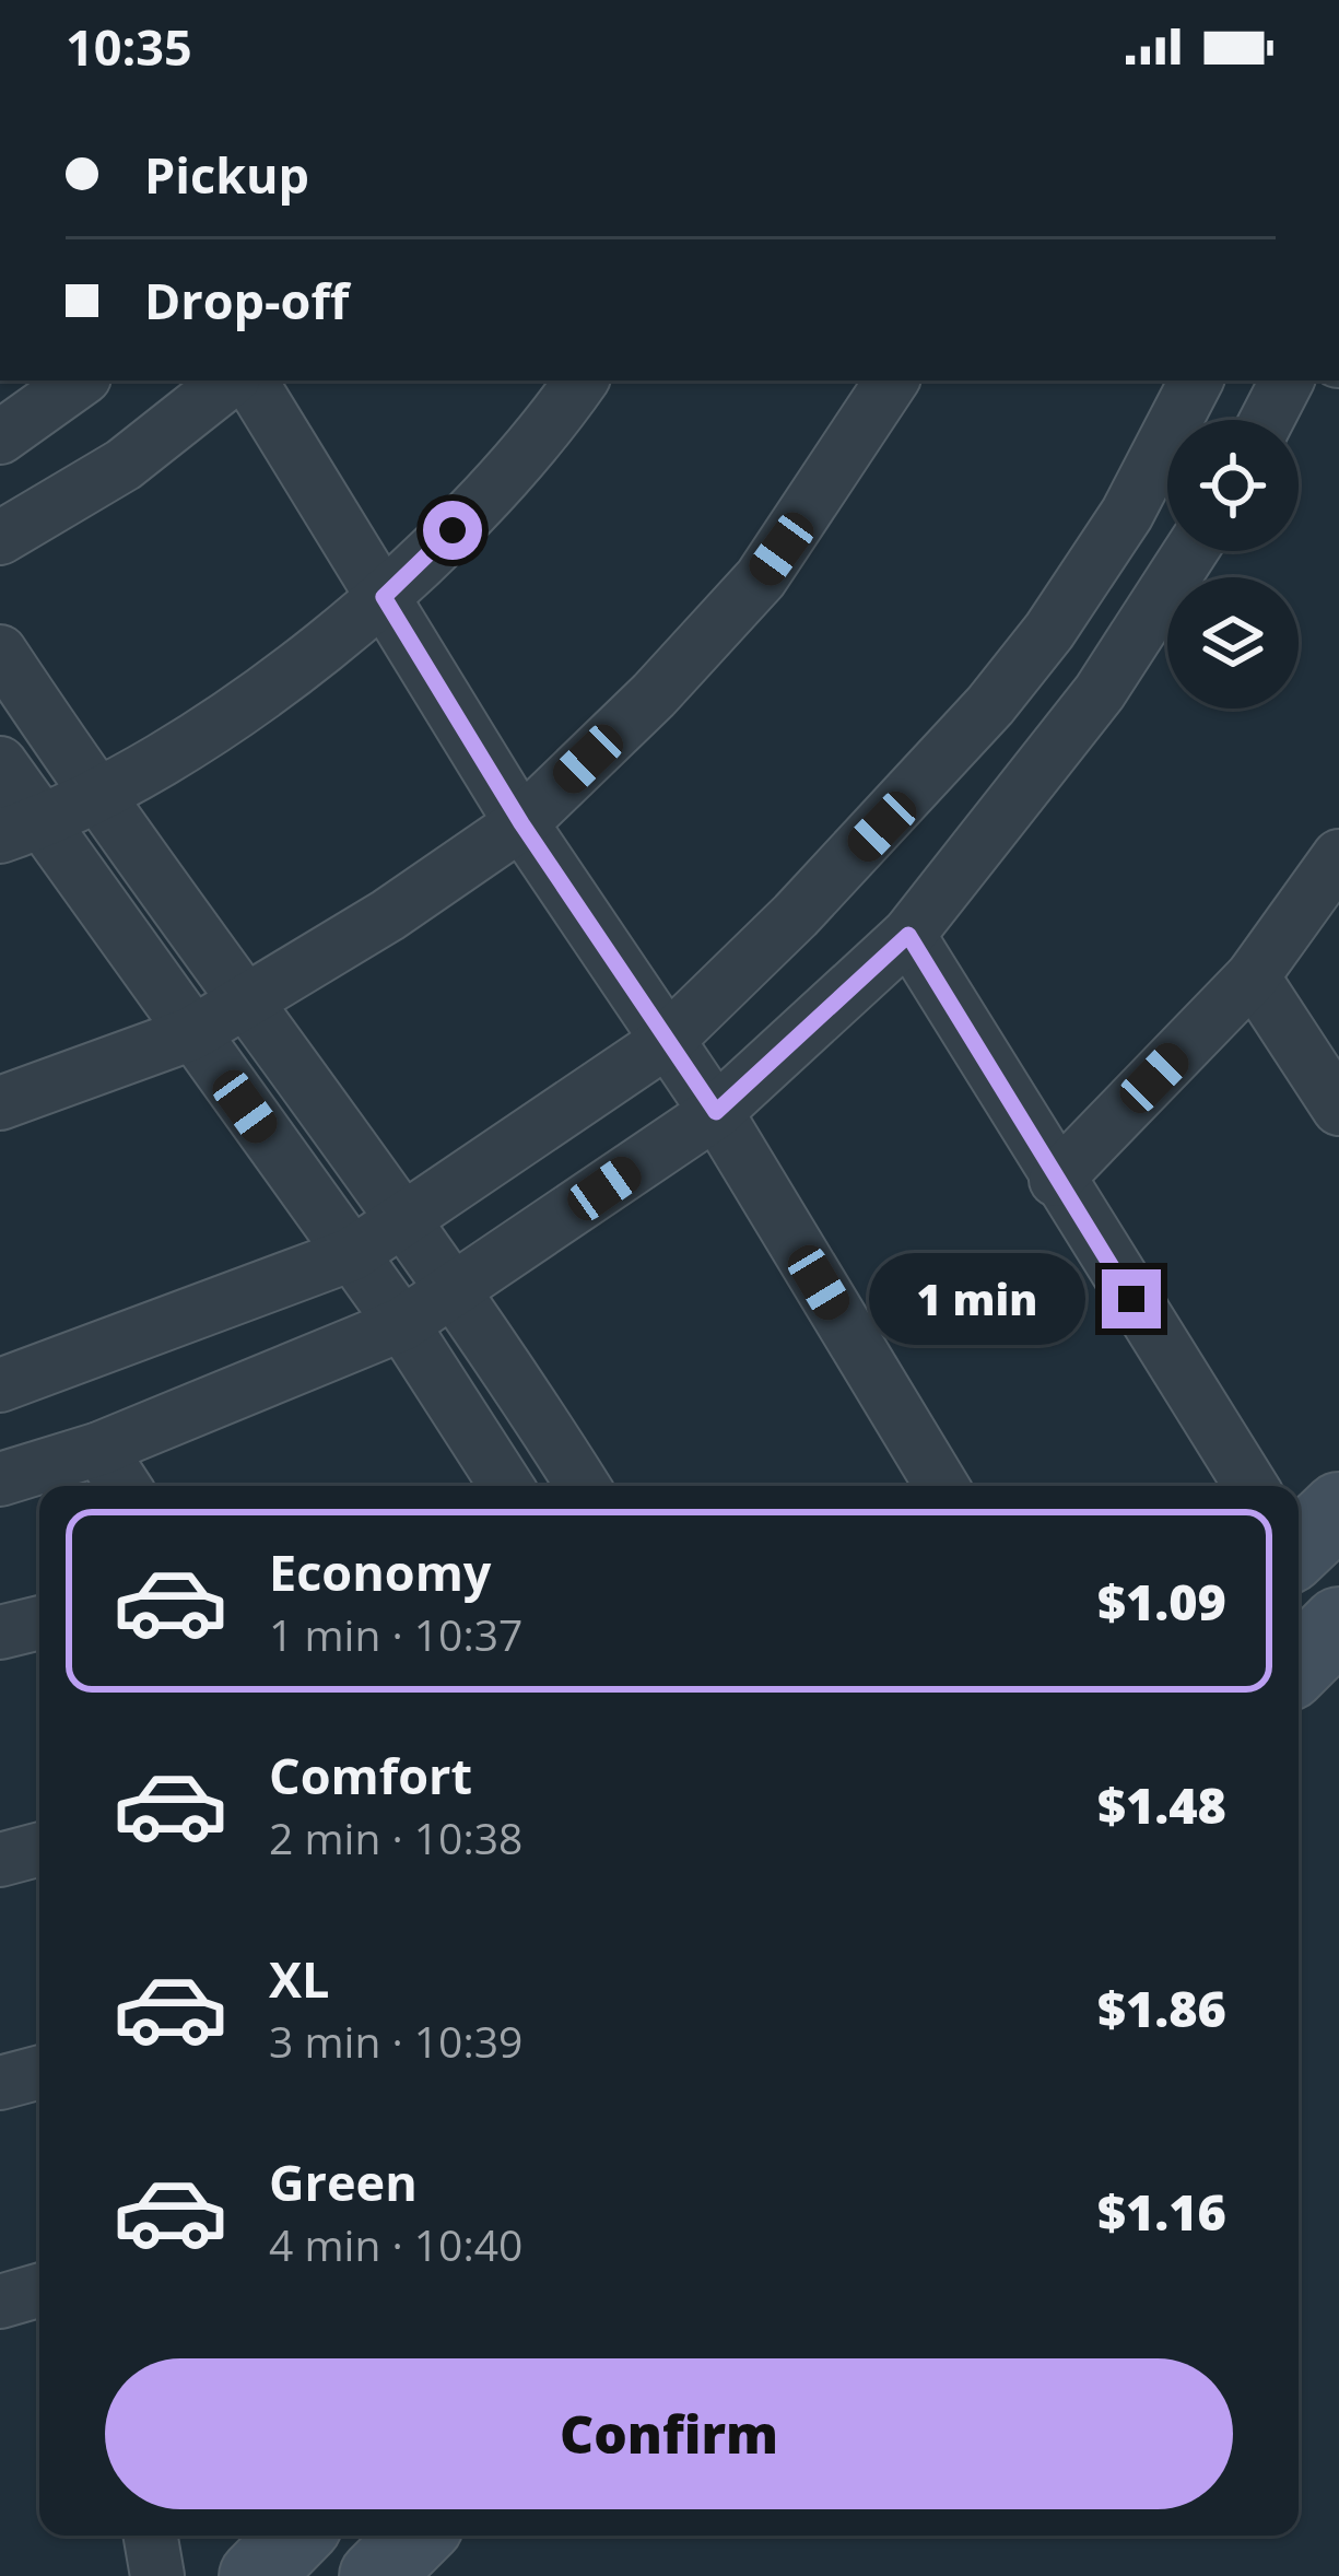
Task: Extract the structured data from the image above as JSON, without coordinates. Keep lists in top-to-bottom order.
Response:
{
  "page": {
    "status": "10:35",
    "banner": ["Pickup", "Drop-off"],
    "bubble": "1 min",
    "list": [
      {
        "name": "Economy",
        "note": "1 min · 10:37",
        "value": "$1.09"
      },
      {
        "name": "Comfort",
        "note": "2 min · 10:38",
        "value": "$1.48"
      },
      {
        "name": "XL",
        "note": "3 min · 10:39",
        "value": "$1.86"
      },
      {
        "name": "Green",
        "note": "4 min · 10:40",
        "value": "$1.16"
      }
    ],
    "buttons": "Confirm"
  }
}
